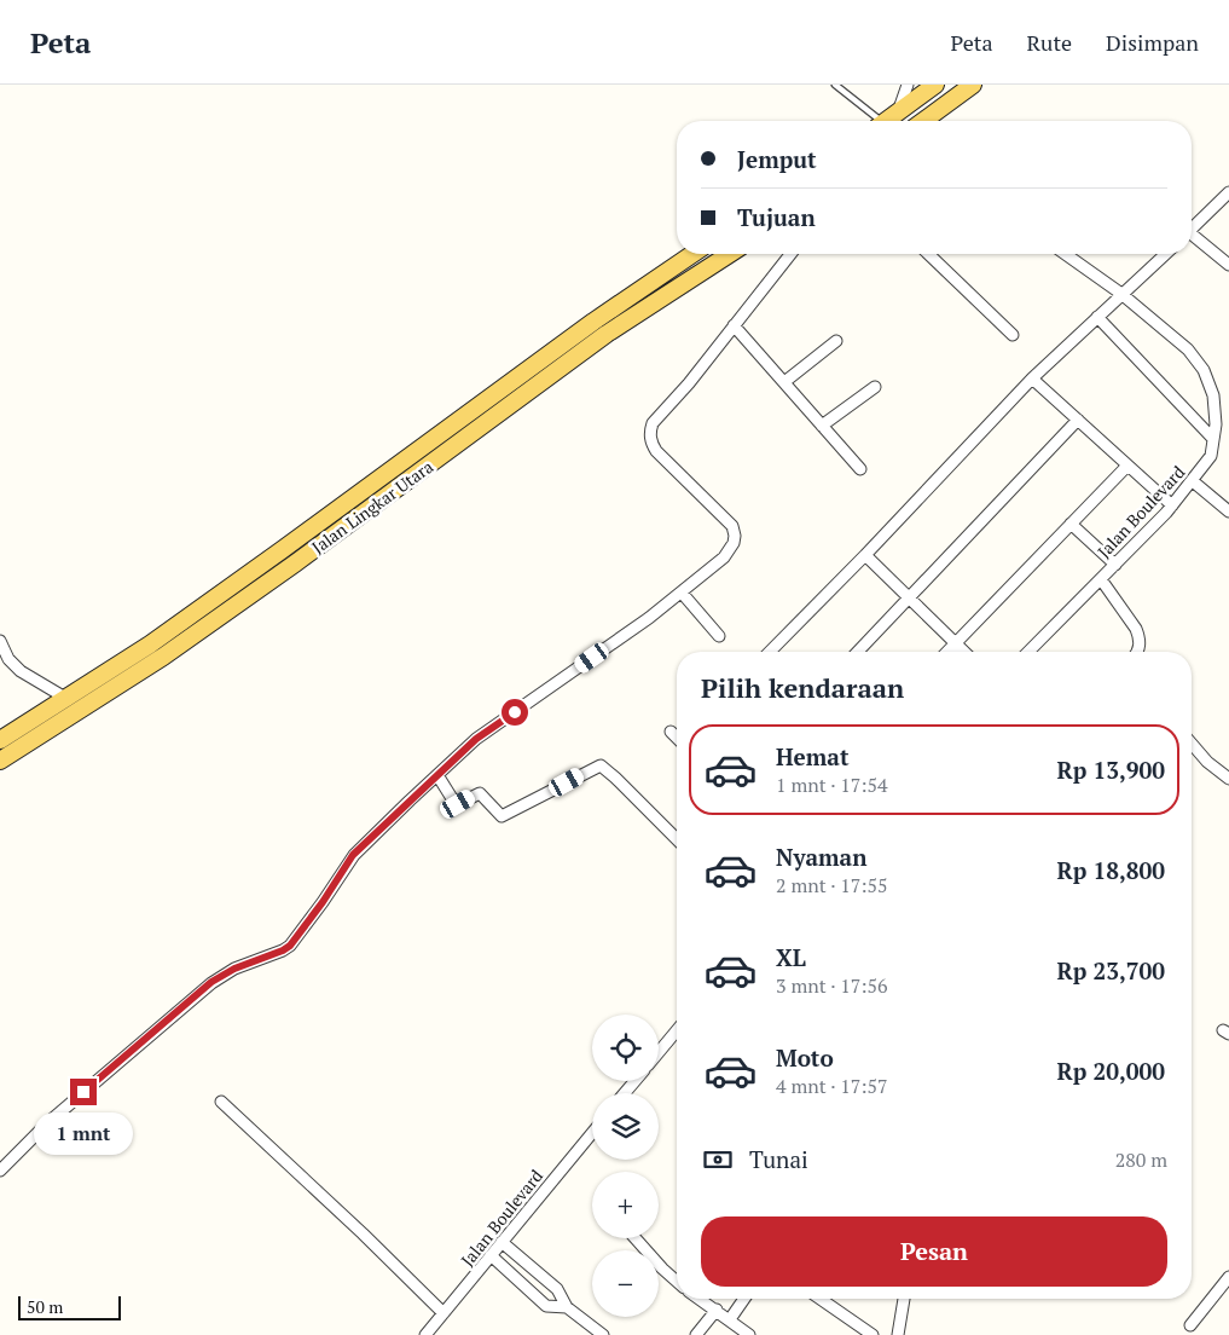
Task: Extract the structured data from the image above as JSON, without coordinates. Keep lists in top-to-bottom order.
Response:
{
  "streets": {
    "main road": ["Jalan Lingkar Utara"],
    "street": ["Jalan Boulevard"]
  },
  "scale_bar": "50 m",
  "page": {
    "header": "Peta",
    "nav": ["Peta", "Rute", "Disimpan"],
    "banner": ["Jemput", "Tujuan"],
    "heading": "Pilih kendaraan",
    "list": [
      {
        "name": "Hemat",
        "note": "1 mnt · 17:54",
        "value": "Rp 13,900"
      },
      {
        "name": "Nyaman",
        "note": "2 mnt · 17:55",
        "value": "Rp 18,800"
      },
      {
        "name": "XL",
        "note": "3 mnt · 17:56",
        "value": "Rp 23,700"
      },
      {
        "name": "Moto",
        "note": "4 mnt · 17:57",
        "value": "Rp 20,000"
      }
    ],
    "map_buttons": ["+", "−"],
    "bubble": "1 mnt",
    "pay": ["Tunai", "280 m"],
    "buttons": "Pesan",
    "scale": "50 m"
  }
}
